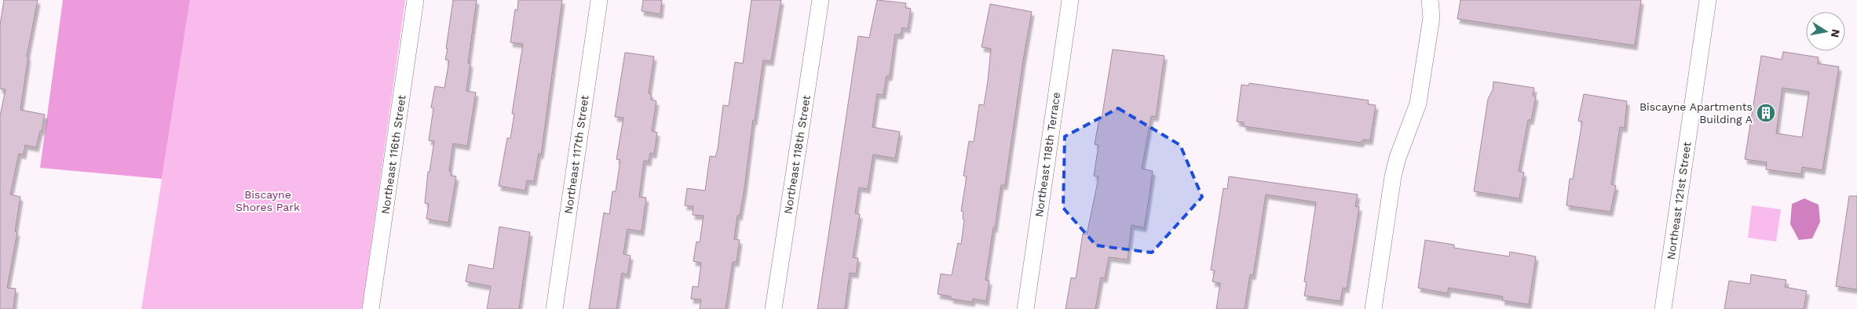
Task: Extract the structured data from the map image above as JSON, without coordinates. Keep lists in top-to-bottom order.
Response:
{
  "streets": {
    "street": [
      "Northeast 116th Street",
      "Northeast 117th Street",
      "Northeast 118th Street",
      "Northeast 118th Terrace",
      "Northeast 121st Street"
    ]
  },
  "parks": ["Biscayne Shores Park"],
  "places": {
    "building": ["Biscayne Apartments Building A"]
  },
  "north": "right"
}
